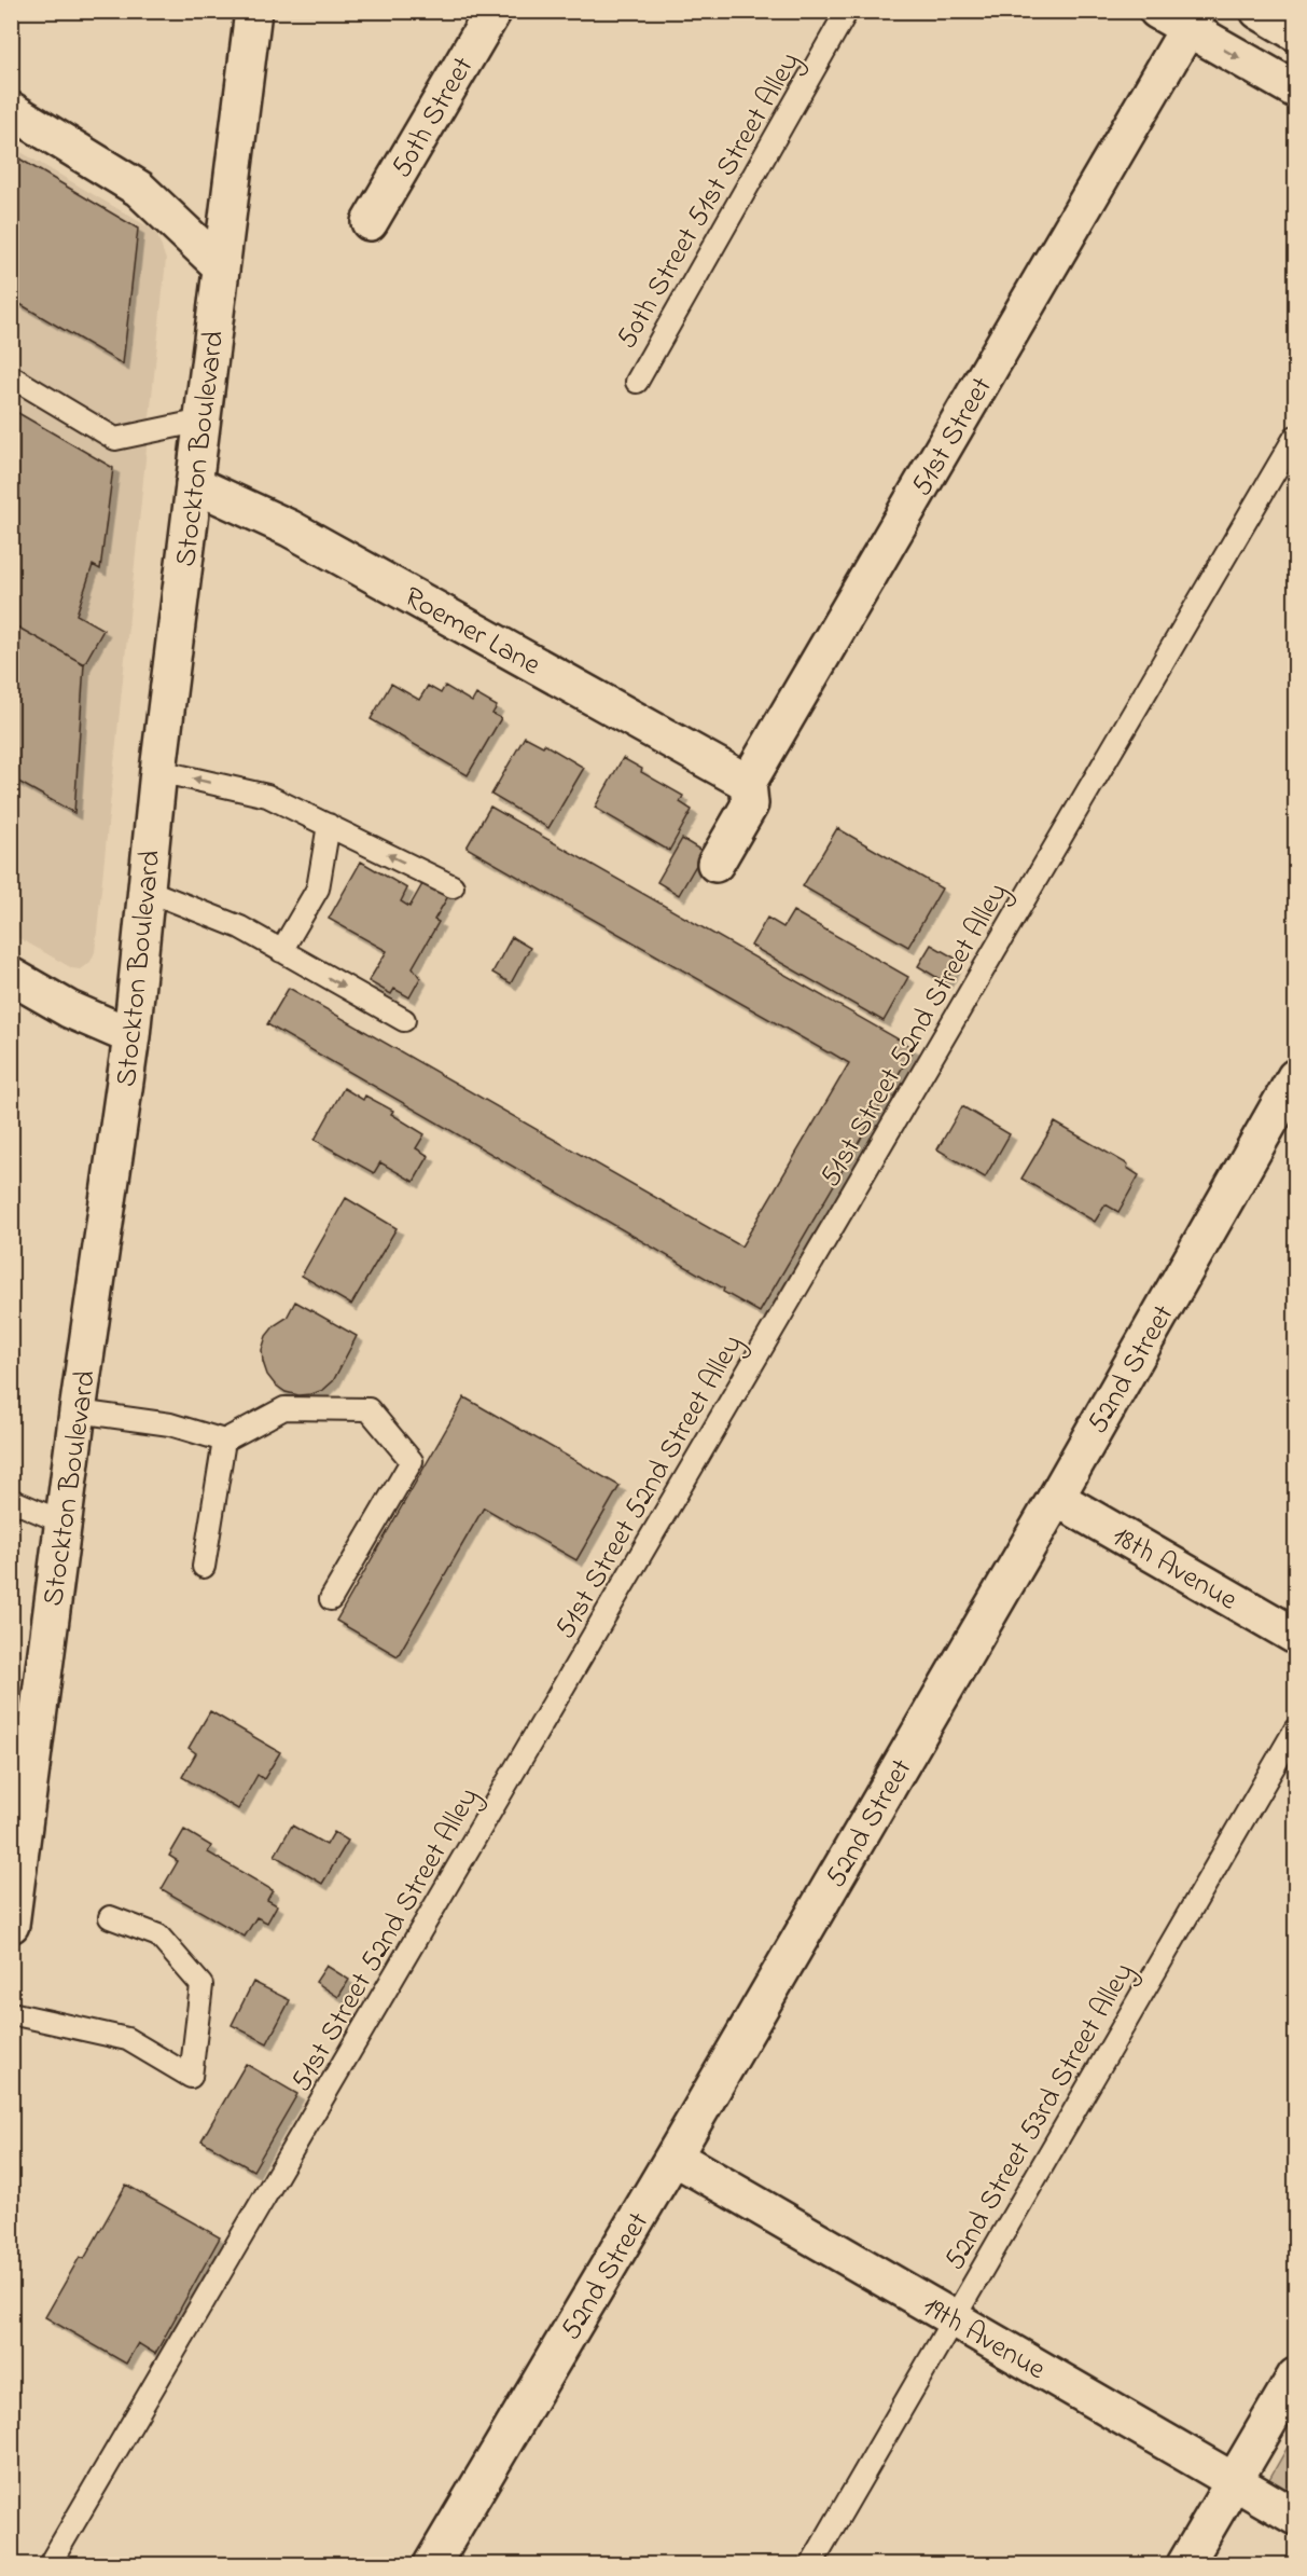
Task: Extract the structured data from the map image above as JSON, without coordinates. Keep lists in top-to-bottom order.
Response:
{
  "streets": {
    "street": [
      "50th Street",
      "51st Street",
      "Stockton Boulevard",
      "Roemer Lane",
      "52nd Street",
      "18th Avenue",
      "19th Avenue"
    ],
    "lane": ["50th Street 51st Street Alley", "51st Street 52nd Street Alley", "52nd Street 53rd Street Alley"]
  },
  "crossings": [
    ["51st Street", "Roemer Lane"],
    ["Stockton Boulevard", "Roemer Lane"],
    ["52nd Street", "18th Avenue"],
    ["52nd Street", "19th Avenue"],
    ["52nd Street 53rd Street Alley", "19th Avenue"]
  ]
}
